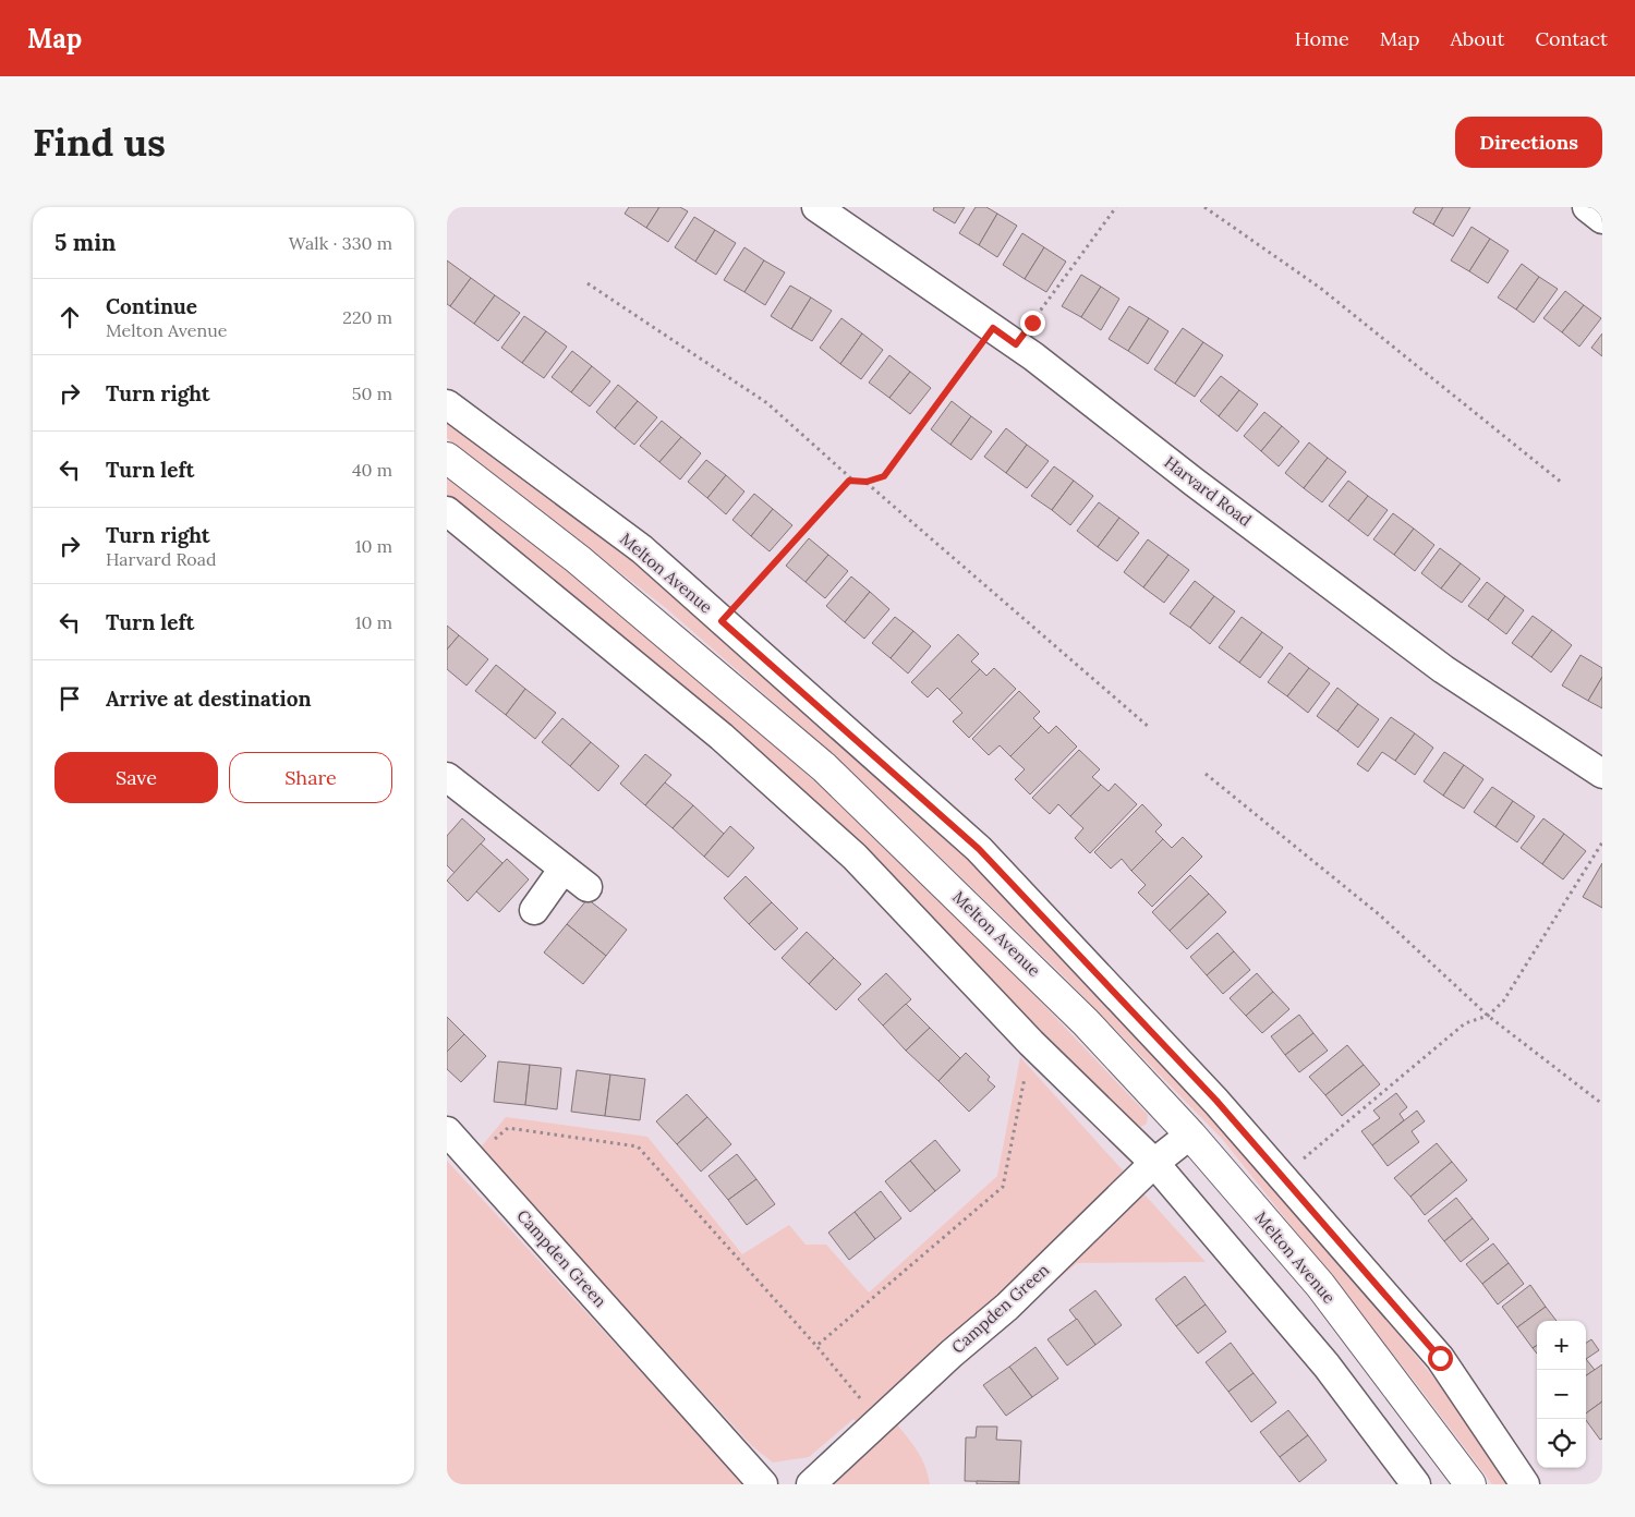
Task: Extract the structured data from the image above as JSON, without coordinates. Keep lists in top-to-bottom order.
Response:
{
  "streets": {
    "street": ["Harvard Road", "Melton Avenue", "Campden Green"]
  },
  "crossings": [
    ["Melton Avenue", "Campden Green"]
  ],
  "page": {
    "header": "Map",
    "nav": [
      "Home",
      "Map",
      "About",
      "Contact"
    ],
    "buttons": [
      "Directions",
      ["Save", "Share"]
    ],
    "title": "Find us",
    "heading": ["5 min", "Walk · 330 m"],
    "list": [
      ["Continue", "Melton Avenue", "220 m"],
      ["Turn right", "50 m"],
      ["Turn left", "40 m"],
      ["Turn right", "Harvard Road", "10 m"],
      ["Turn left", "10 m"],
      "Arrive at destination"
    ],
    "map_buttons": ["+", "−"]
  }
}
